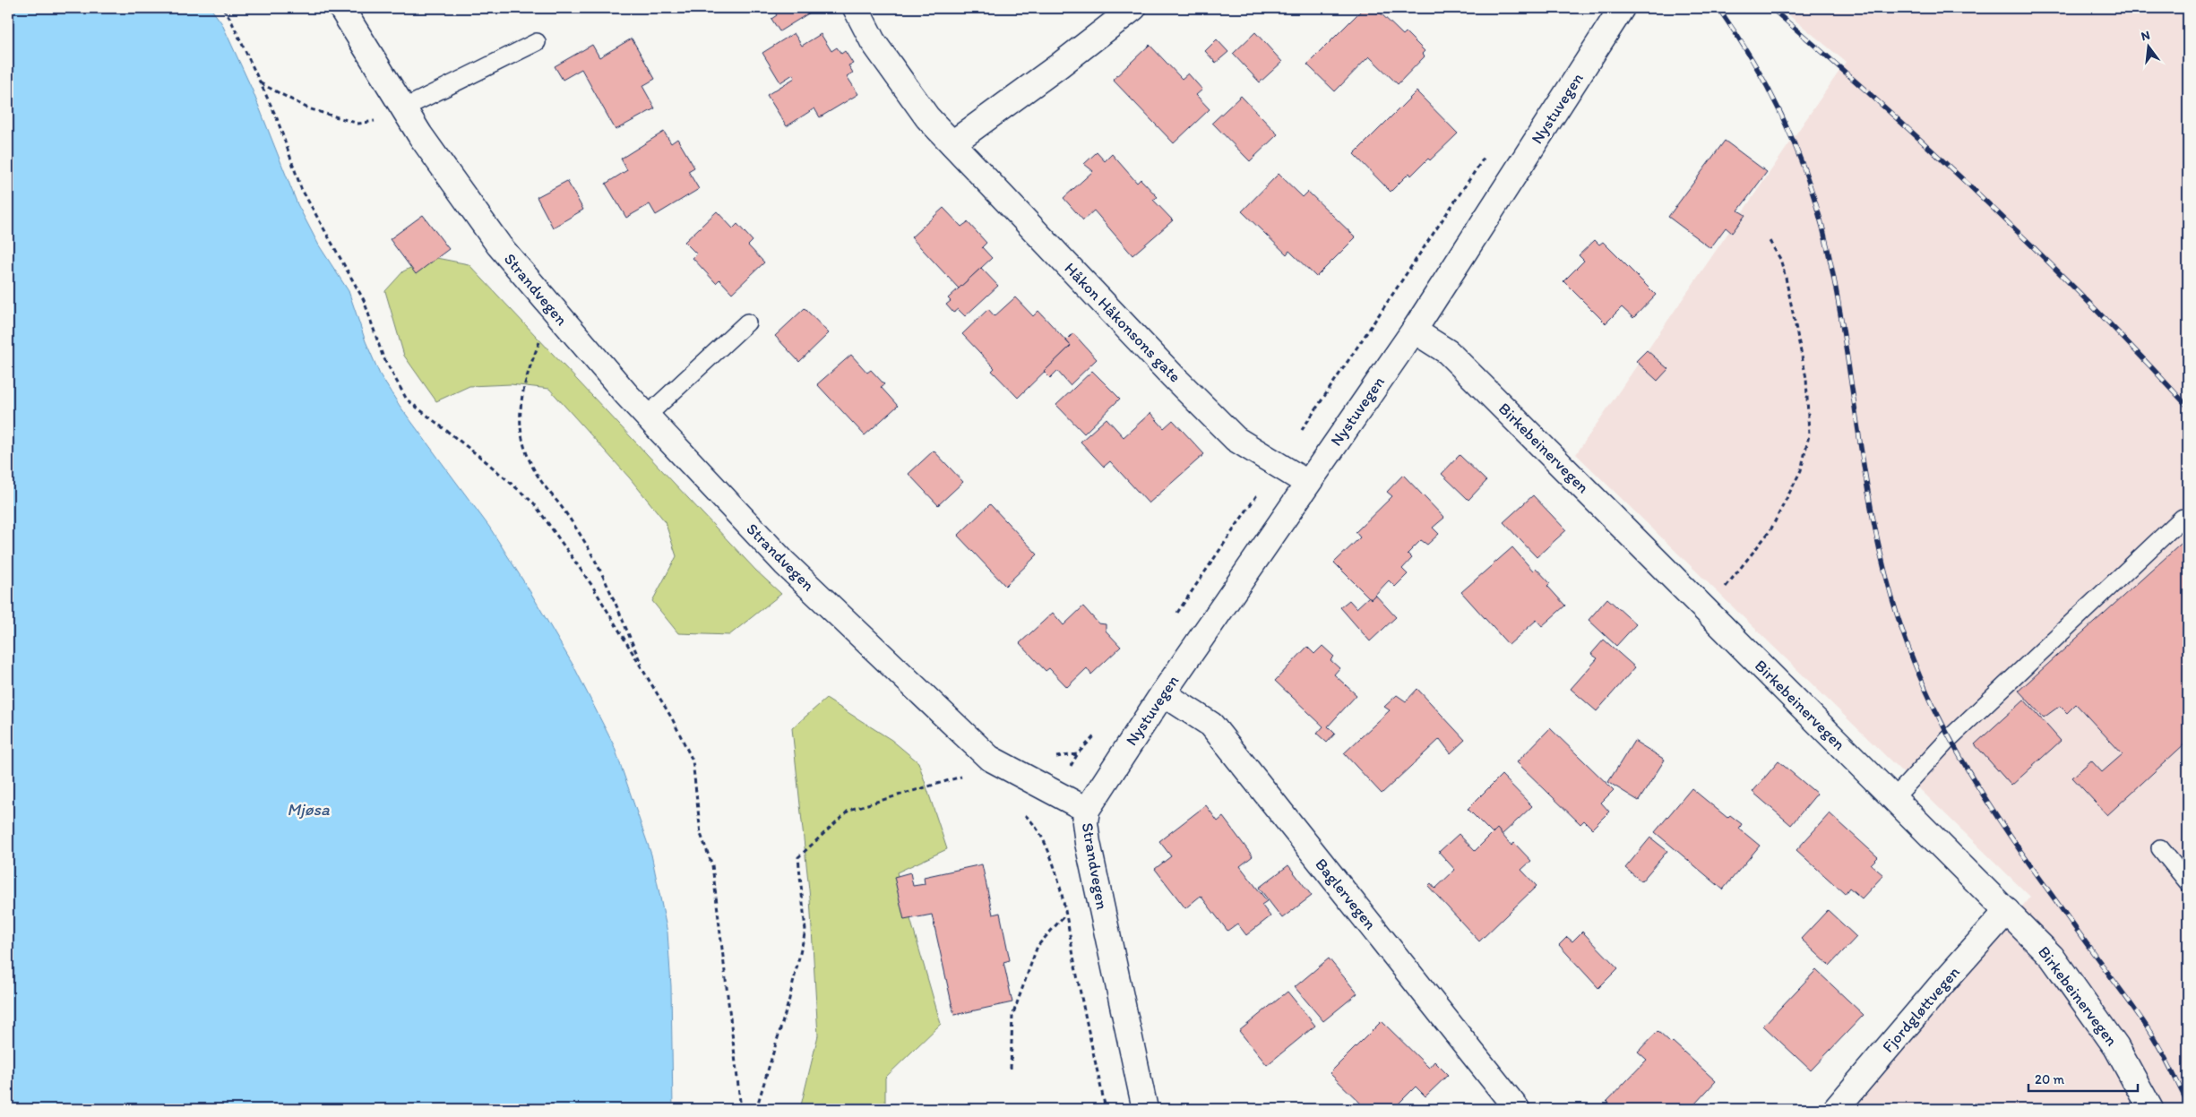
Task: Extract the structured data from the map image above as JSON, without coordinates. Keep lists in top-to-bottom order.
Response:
{
  "streets": {
    "street": [
      "Nystuvegen",
      "Strandvegen",
      "Håkon Håkonsons gate",
      "Birkebeinervegen",
      "Baglervegen",
      "Fjordgløttvegen"
    ]
  },
  "crossings": [
    ["Nystuvegen", "Strandvegen"],
    ["Nystuvegen", "Håkon Håkonsons gate"],
    ["Nystuvegen", "Birkebeinervegen"],
    ["Nystuvegen", "Baglervegen"],
    ["Birkebeinervegen", "Fjordgløttvegen"]
  ],
  "water": ["Mjøsa"],
  "scale_bar": "20 m",
  "north": "top"
}
